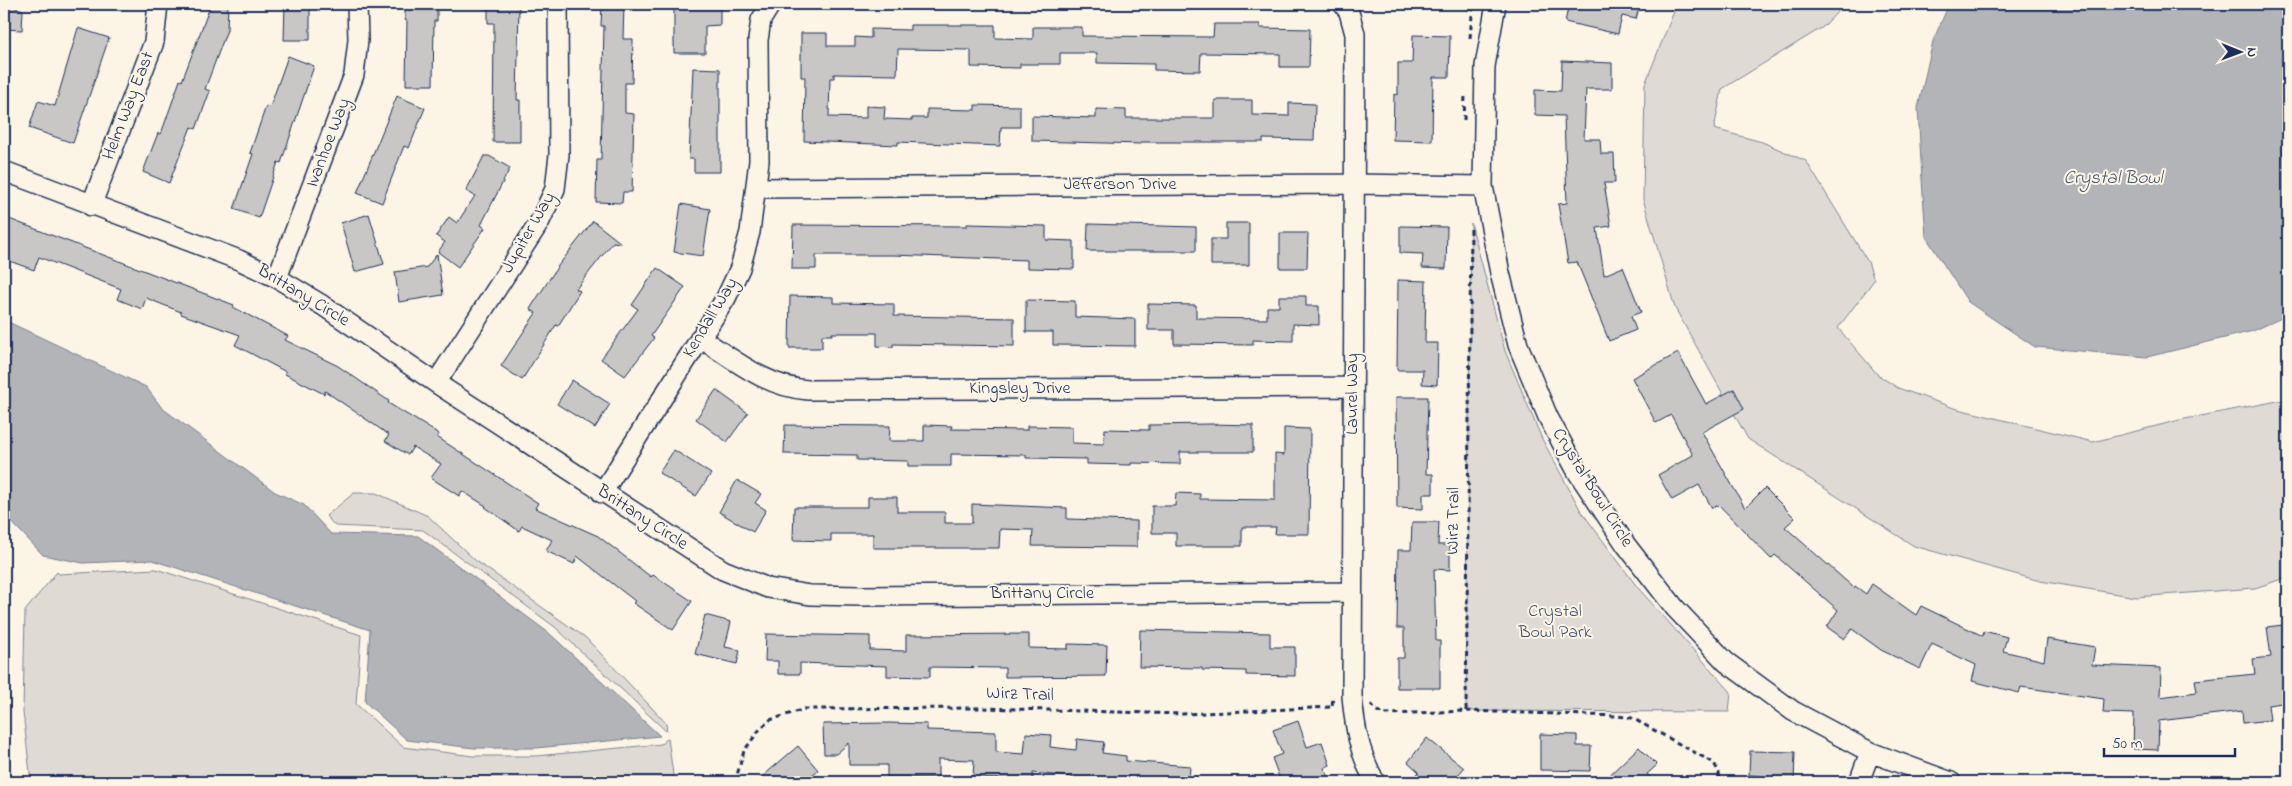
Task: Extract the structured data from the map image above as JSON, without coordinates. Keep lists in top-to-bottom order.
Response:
{
  "streets": {
    "street": [
      "Helm Way East",
      "Ivanhoe Way",
      "Jefferson Drive",
      "Jupiter Way",
      "Brittany Circle",
      "Kendall Way",
      "Kingsley Drive",
      "Laurel Way",
      "Crystal Bowl Circle"
    ],
    "path": ["Wirz Trail"]
  },
  "crossings": [
    ["Helm Way East", "Brittany Circle"],
    ["Ivanhoe Way", "Brittany Circle"],
    ["Jefferson Drive", "Kendall Way"],
    ["Jefferson Drive", "Laurel Way"],
    ["Jefferson Drive", "Crystal Bowl Circle"],
    ["Jupiter Way", "Brittany Circle"],
    ["Brittany Circle", "Kendall Way"],
    ["Brittany Circle", "Laurel Way"],
    ["Kendall Way", "Kingsley Drive"],
    ["Kingsley Drive", "Laurel Way"]
  ],
  "water": ["Crystal Bowl"],
  "parks": ["Crystal Bowl Park"],
  "scale_bar": "50 m",
  "north": "right"
}
